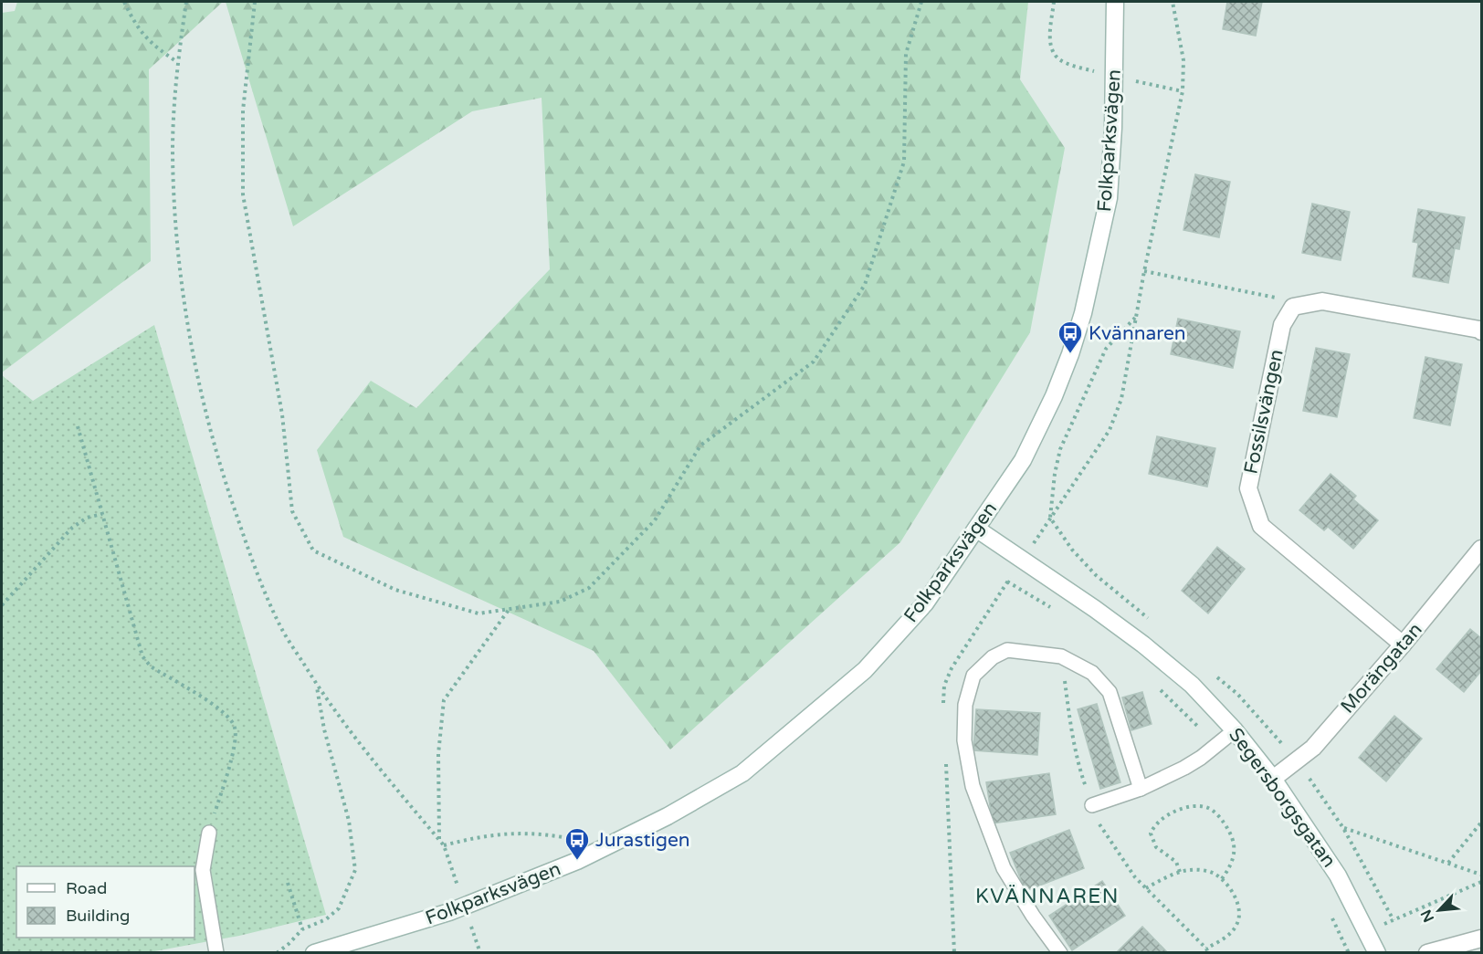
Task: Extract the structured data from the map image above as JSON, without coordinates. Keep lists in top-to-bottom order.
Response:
{
  "streets": {
    "street": [
      "Folkparksvägen",
      "Fossilsvängen",
      "Morängatan",
      "Segersborgsgatan"
    ]
  },
  "crossings": [
    ["Folkparksvägen", "Segersborgsgatan"],
    ["Fossilsvängen", "Morängatan"],
    ["Morängatan", "Segersborgsgatan"]
  ],
  "districts": ["KVÄNNAREN"],
  "places": {
    "bus stop": ["Kvännaren", "Jurastigen"]
  },
  "legend": ["Road", "Building"],
  "north": "bottom left"
}
